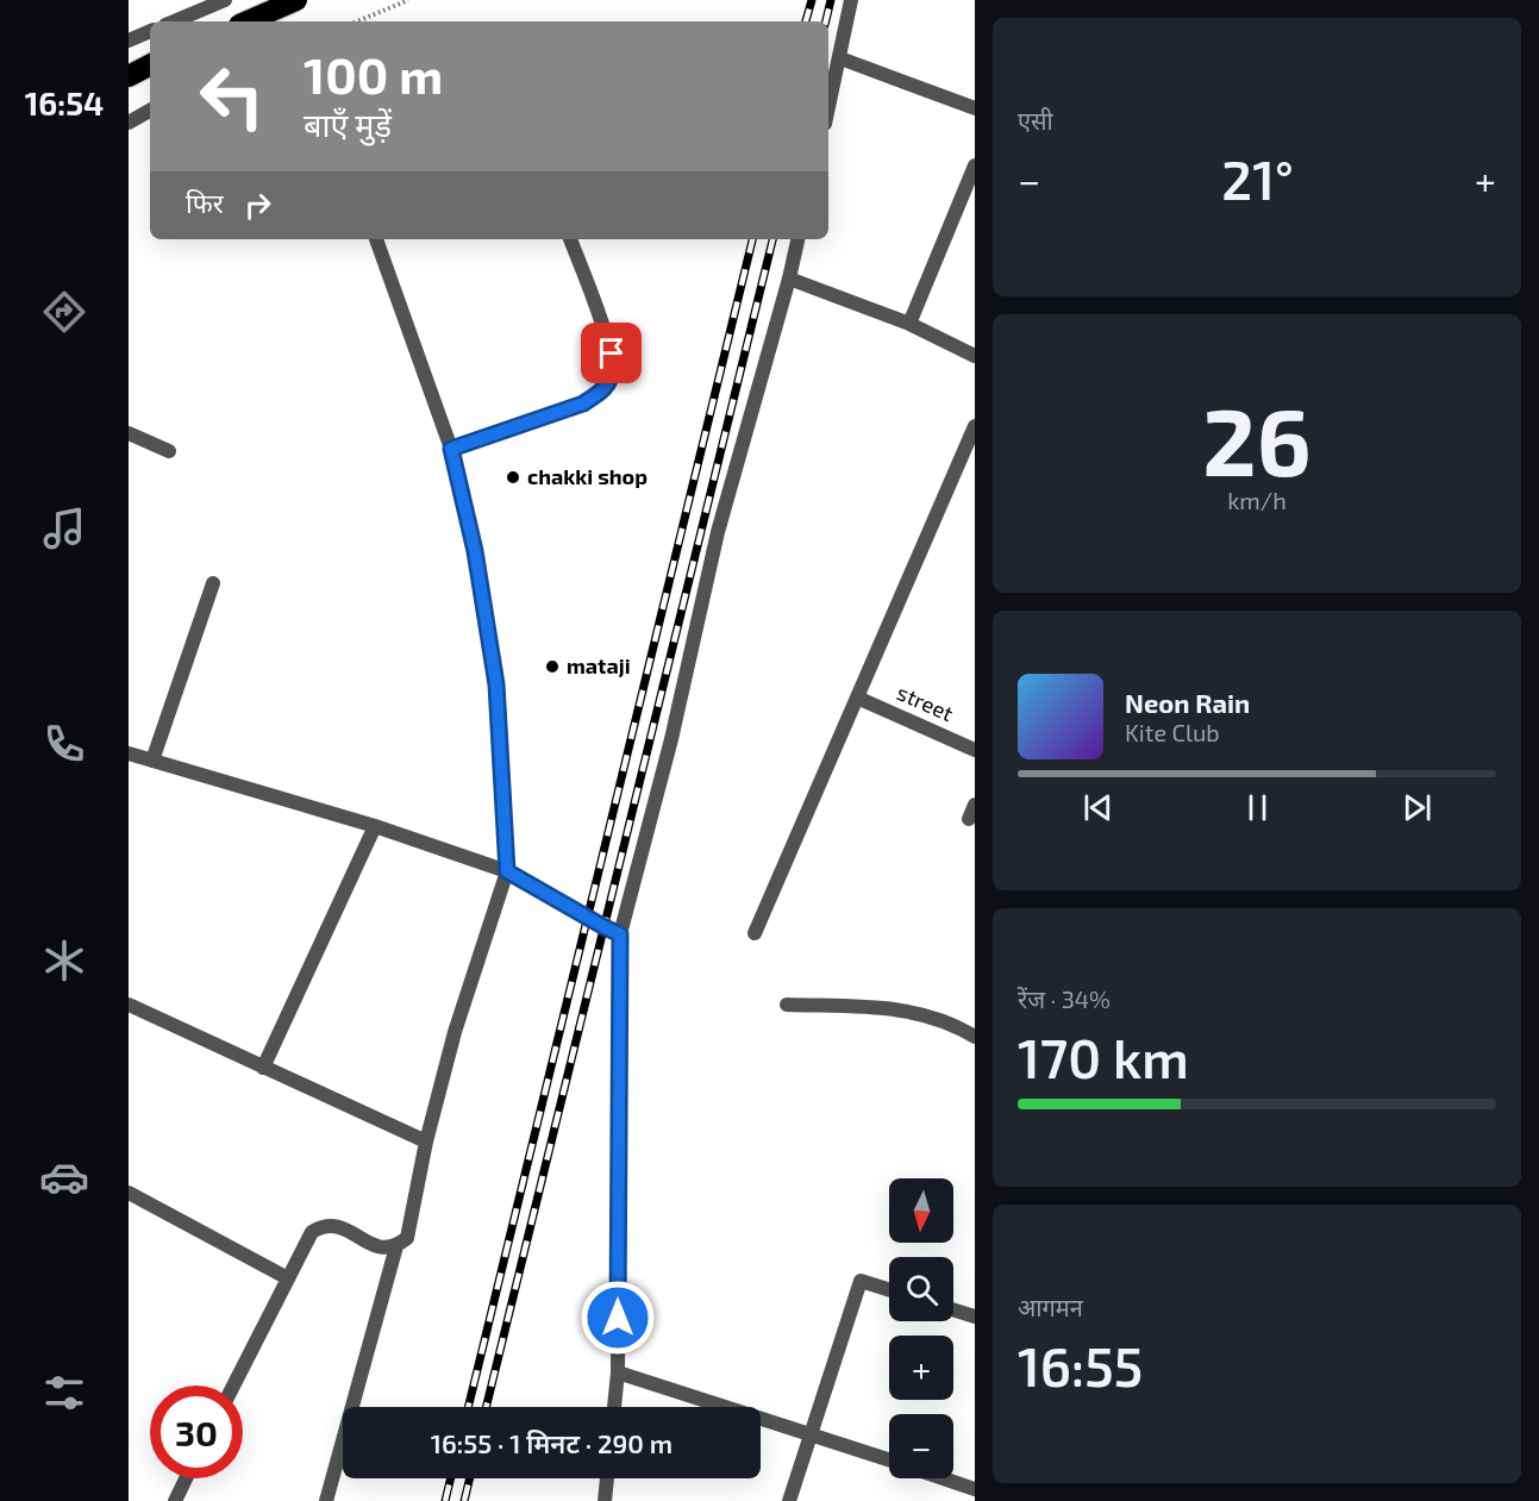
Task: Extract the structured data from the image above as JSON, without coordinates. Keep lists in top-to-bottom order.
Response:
{
  "streets": {
    "street": ["street"]
  },
  "places": ["chakki shop", "mataji"],
  "north": "bottom",
  "page": {
    "tabs": "16:54",
    "tile": [
      "एसी",
      ["26", "km/h"],
      ["रेंज · 34%", "170 km"],
      ["आगमन", "16:55"]
    ],
    "turn": ["100 m", "बाएँ मुड़ें"],
    "heat": ["−", "21°", "+"],
    "then": "फिर",
    "song": ["Neon Rain", "Kite Club"],
    "map_buttons": ["+", "−"],
    "limit": "30",
    "trip": "16:55 · 1 मिनट · 290 m"
  }
}
